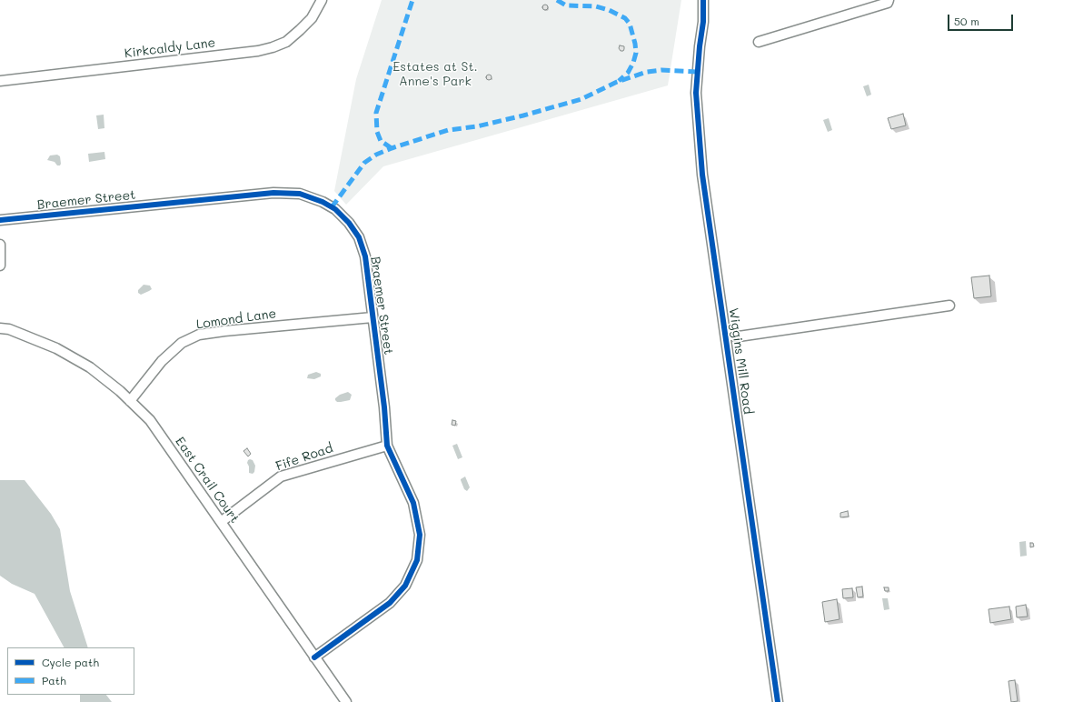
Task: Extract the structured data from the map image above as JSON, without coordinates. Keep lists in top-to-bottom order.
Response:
{
  "streets": {
    "street": [
      "Kirkcaldy Lane",
      "Braemer Street",
      "Lomond Lane",
      "Wiggins Mill Road",
      "Fife Road",
      "East Crail Court"
    ]
  },
  "crossings": [
    ["Braemer Street", "Lomond Lane"],
    ["Braemer Street", "Fife Road"],
    ["Braemer Street", "East Crail Court"],
    ["Lomond Lane", "East Crail Court"],
    ["Fife Road", "East Crail Court"]
  ],
  "parks": ["Estates at St. Anne's Park"],
  "legend": ["Cycle path", "Path"],
  "scale_bar": "50 m"
}
